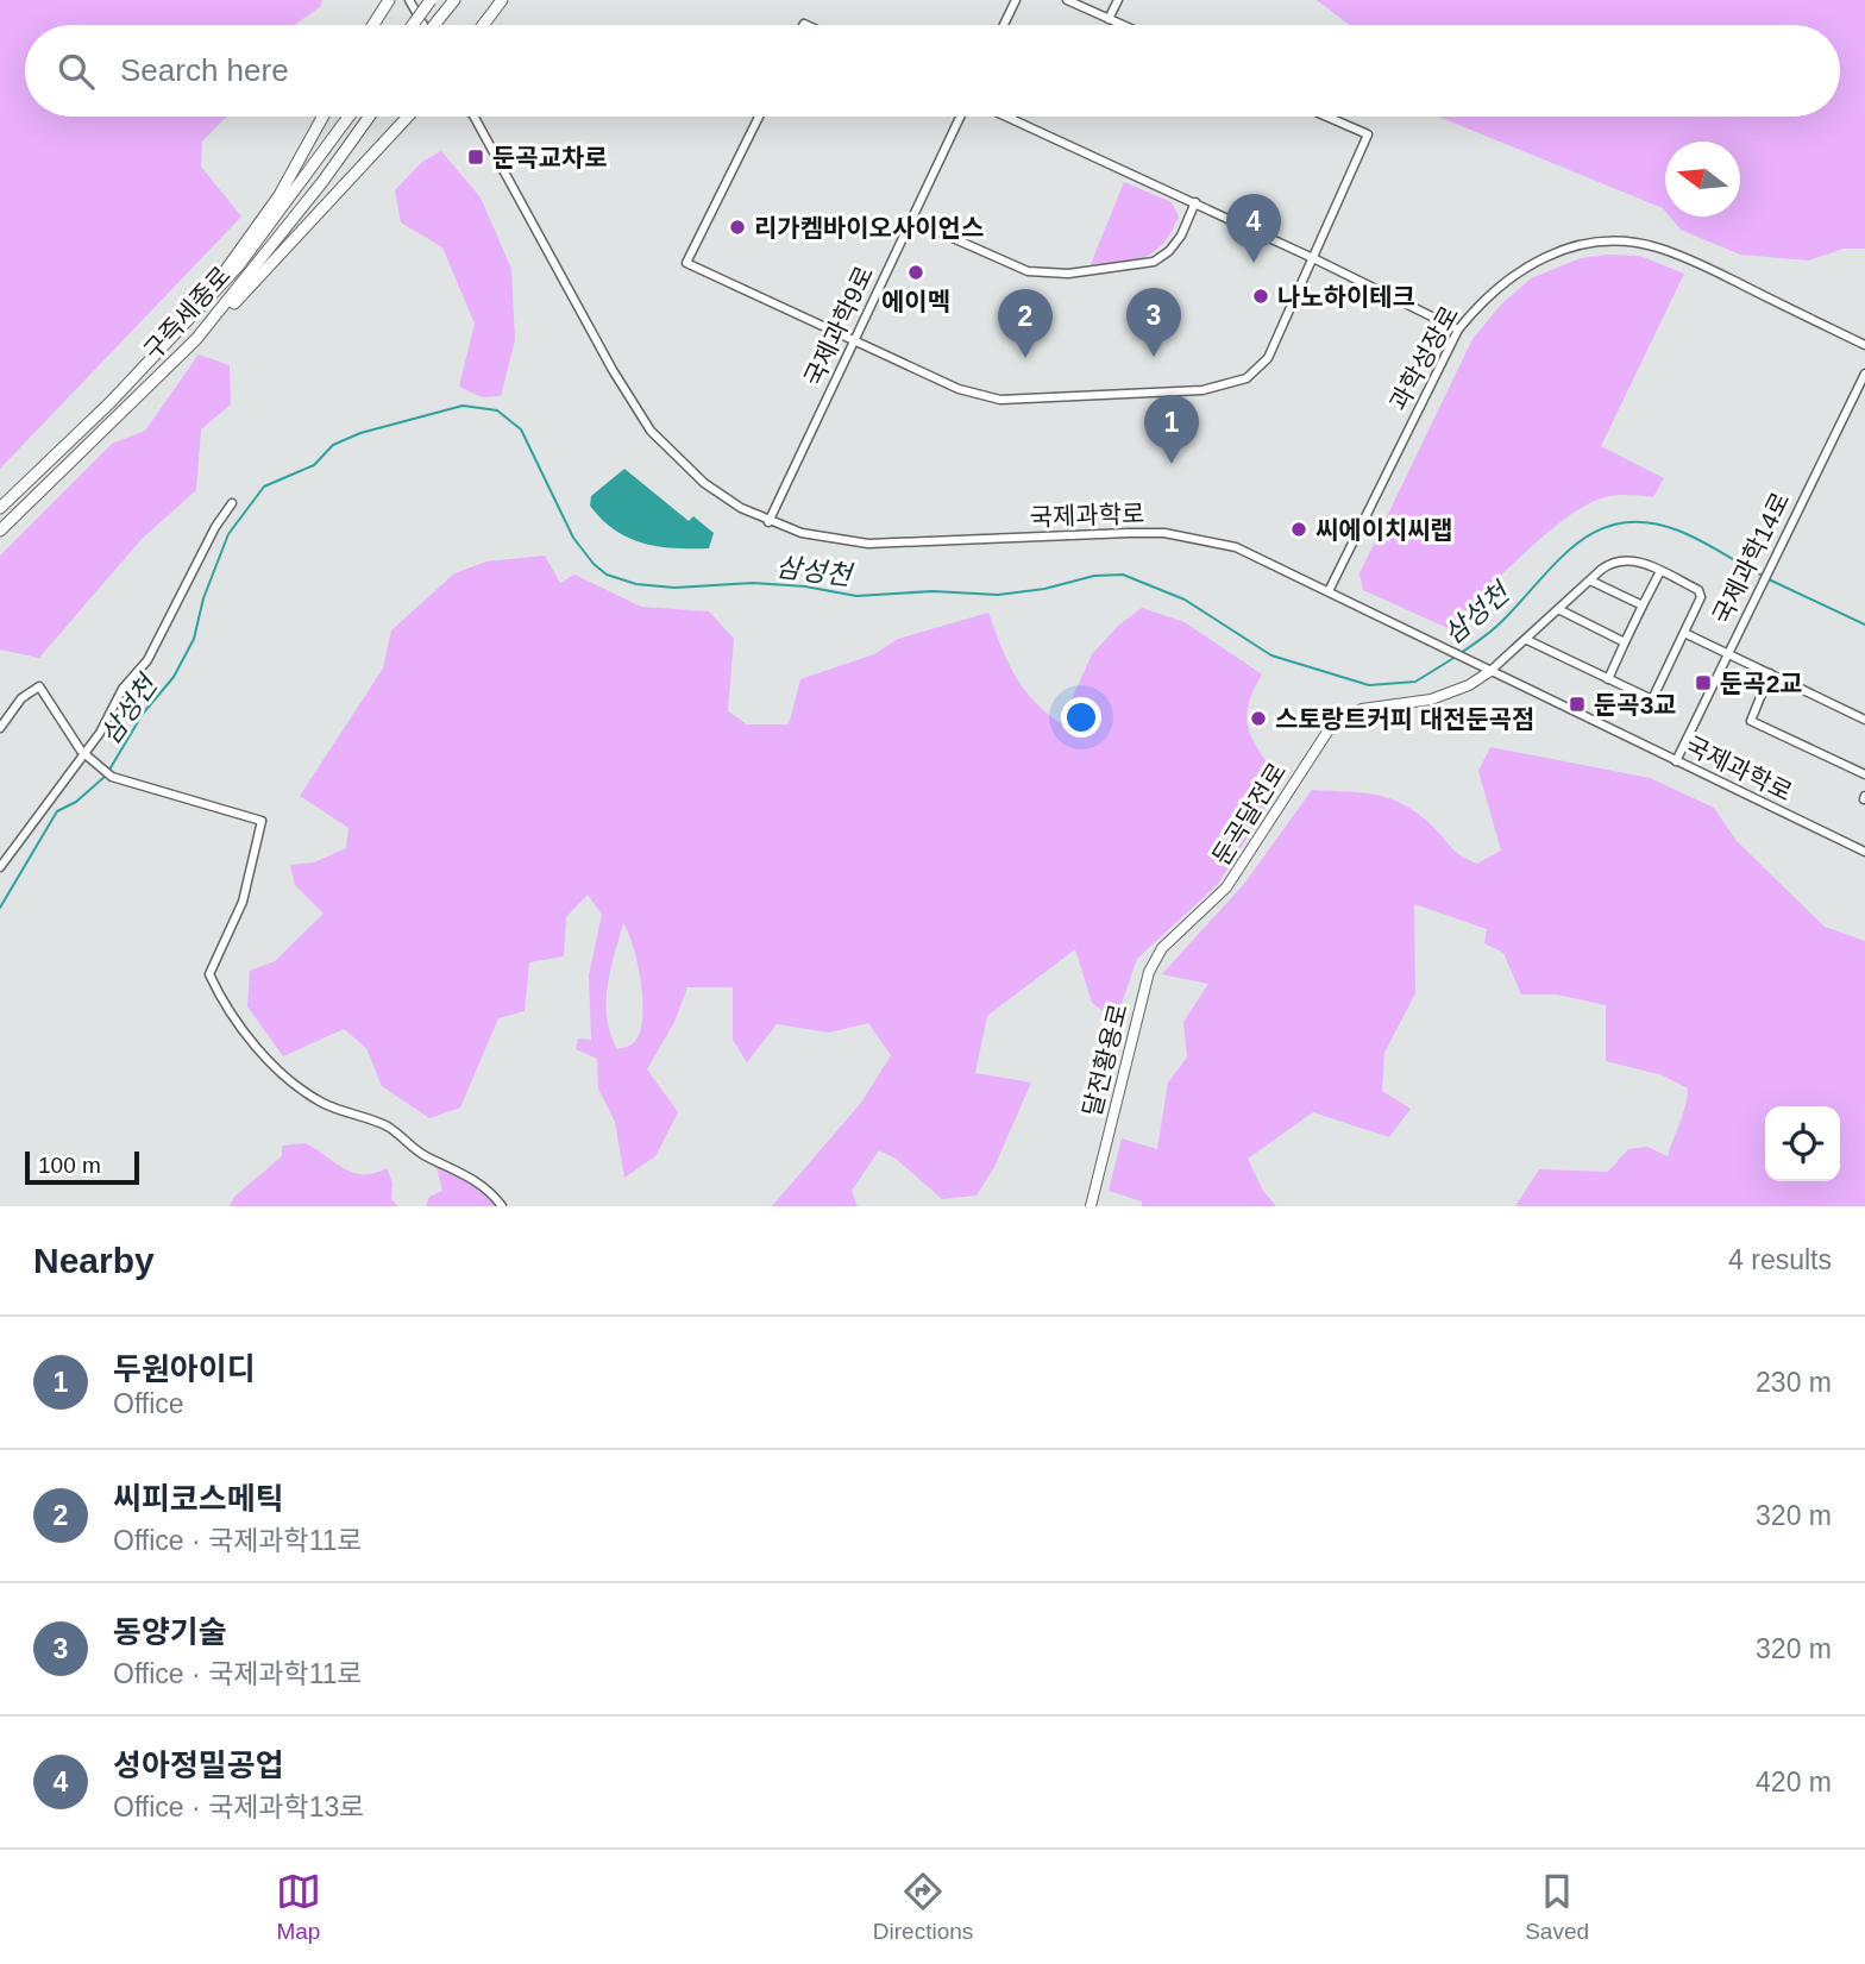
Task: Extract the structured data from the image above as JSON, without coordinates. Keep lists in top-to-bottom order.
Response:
{
  "streets": {
    "highway": ["구즉세종로"],
    "main road": ["둔곡달전로", "달전황용로"],
    "street": [
      "국제과학9로",
      "과학성장로",
      "국제과학로",
      "국제과학14로"
    ]
  },
  "crossings": [
    ["국제과학9로", "국제과학로"],
    ["과학성장로", "국제과학로"],
    ["국제과학로", "국제과학14로"],
    ["국제과학로", "둔곡달전로"],
    ["둔곡달전로", "달전황용로"]
  ],
  "water": ["삼성천"],
  "places": {
    "transit": ["둔곡교차로", "둔곡2교", "둔곡3교"],
    "other": [
      "리가켐바이오사이언스",
      "에이멕",
      "나노하이테크",
      "씨에이치씨랩",
      "스토랑트커피 대전둔곡점"
    ]
  },
  "scale_bar": "100 m",
  "north": "left",
  "page": {
    "search": "Search here",
    "pins": [
      "4",
      "3",
      "2",
      "1"
    ],
    "scale": "100 m",
    "heading": ["Nearby", "4 results"],
    "list": [
      {
        "mark": "1",
        "name": "두원아이디",
        "note": "Office",
        "value": "230 m"
      },
      {
        "mark": "2",
        "name": "씨피코스메틱",
        "note": "Office · 국제과학11로",
        "value": "320 m"
      },
      {
        "mark": "3",
        "name": "동양기술",
        "note": "Office · 국제과학11로",
        "value": "320 m"
      },
      {
        "mark": "4",
        "name": "성아정밀공업",
        "note": "Office · 국제과학13로",
        "value": "420 m"
      }
    ],
    "nav": ["Map", "Directions", "Saved"]
  }
}
